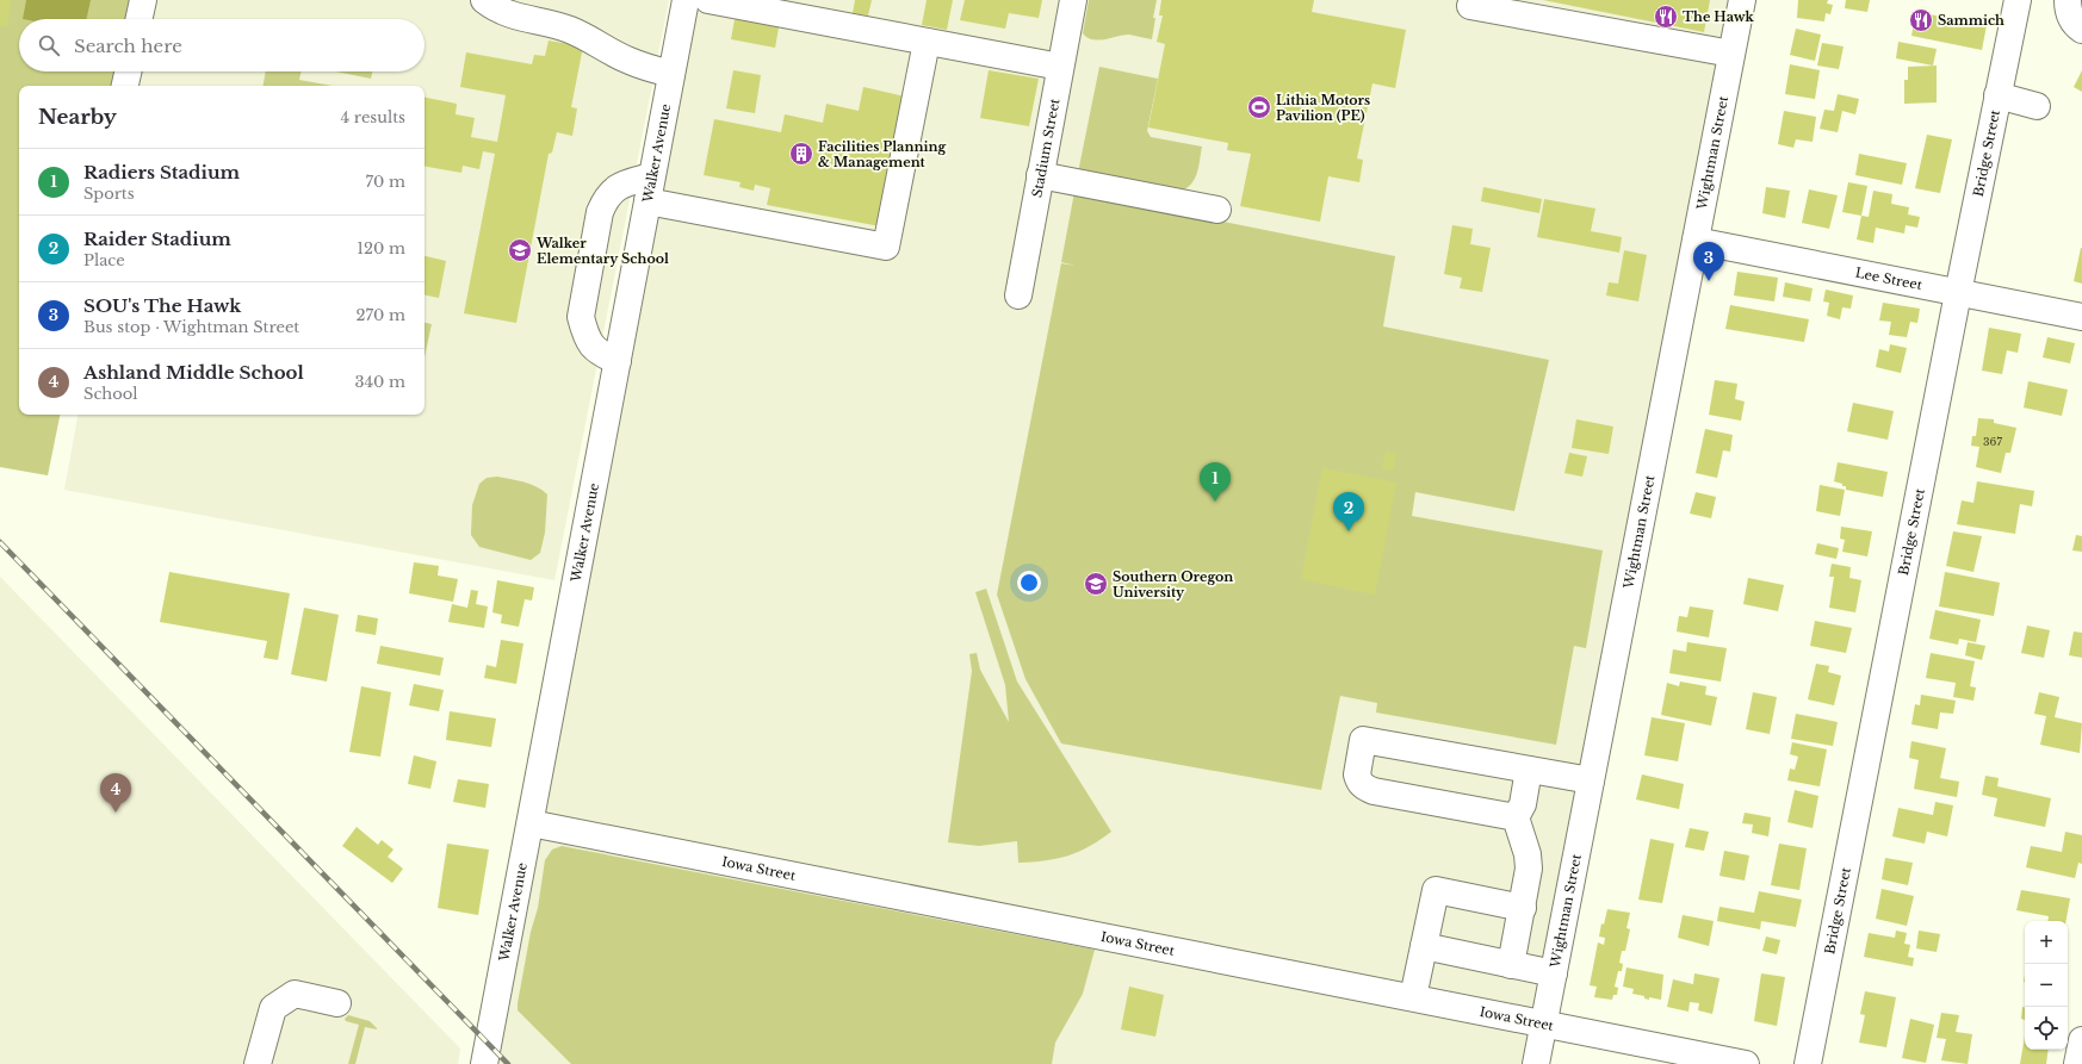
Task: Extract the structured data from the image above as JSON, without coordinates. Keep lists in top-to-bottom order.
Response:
{
  "streets": {
    "street": [
      "Stadium Street",
      "Walker Avenue",
      "Wightman Street",
      "Bridge Street",
      "Lee Street",
      "Iowa Street"
    ]
  },
  "crossings": [
    ["Walker Avenue", "Iowa Street"],
    ["Wightman Street", "Lee Street"],
    ["Wightman Street", "Iowa Street"],
    ["Bridge Street", "Lee Street"]
  ],
  "places": {
    "restaurant": ["The Hawk", "Sammich"],
    "sports": ["Lithia Motors Pavilion (PE)"],
    "building": ["Facilities Planning & Management"],
    "school or university": ["Walker Elementary School", "Southern Oregon University"]
  },
  "house_numbers": ["367"],
  "page": {
    "search": "Search here",
    "heading": ["Nearby", "4 results"],
    "list": [
      {
        "mark": "1",
        "name": "Radiers Stadium",
        "note": "Sports",
        "value": "70 m"
      },
      {
        "mark": "2",
        "name": "Raider Stadium",
        "note": "Place",
        "value": "120 m"
      },
      {
        "mark": "3",
        "name": "SOU's The Hawk",
        "note": "Bus stop · Wightman Street",
        "value": "270 m"
      },
      {
        "mark": "4",
        "name": "Ashland Middle School",
        "note": "School",
        "value": "340 m"
      }
    ],
    "pins": [
      "3",
      "1",
      "2",
      "4"
    ],
    "map_buttons": ["+", "−"]
  }
}
